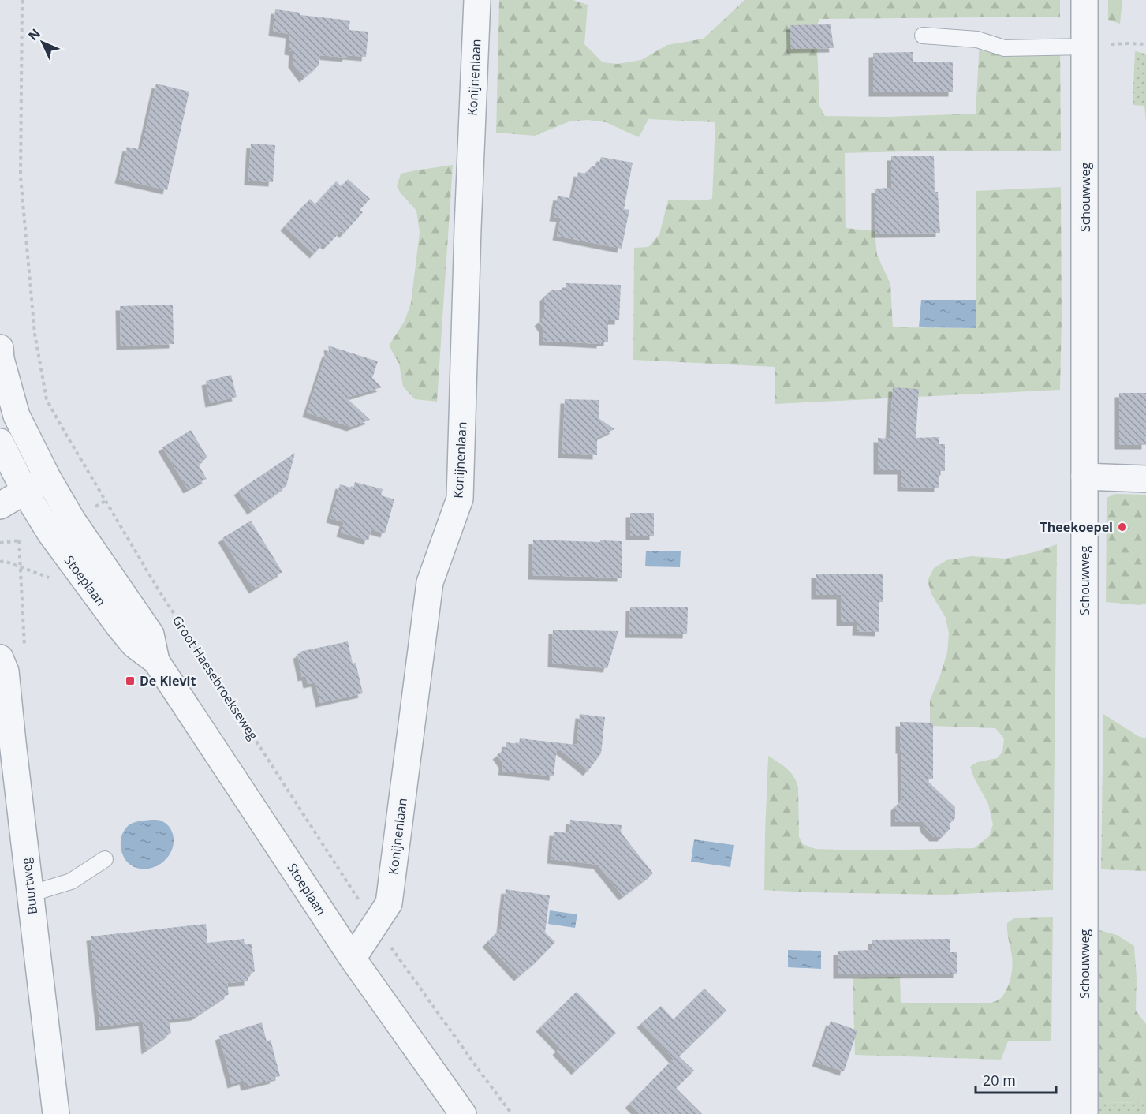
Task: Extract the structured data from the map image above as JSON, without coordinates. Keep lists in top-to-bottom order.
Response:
{
  "streets": {
    "street": [
      "Konijnenlaan",
      "Schouwweg",
      "Stoeplaan",
      "Buurtweg"
    ],
    "path": ["Groot Haesebroekseweg"]
  },
  "crossings": [
    ["Konijnenlaan", "Stoeplaan"],
    ["Konijnenlaan", "Groot Haesebroekseweg"]
  ],
  "places": {
    "other": ["Theekoepel"],
    "transit": ["De Kievit"]
  },
  "scale_bar": "20 m",
  "north": "top left"
}
